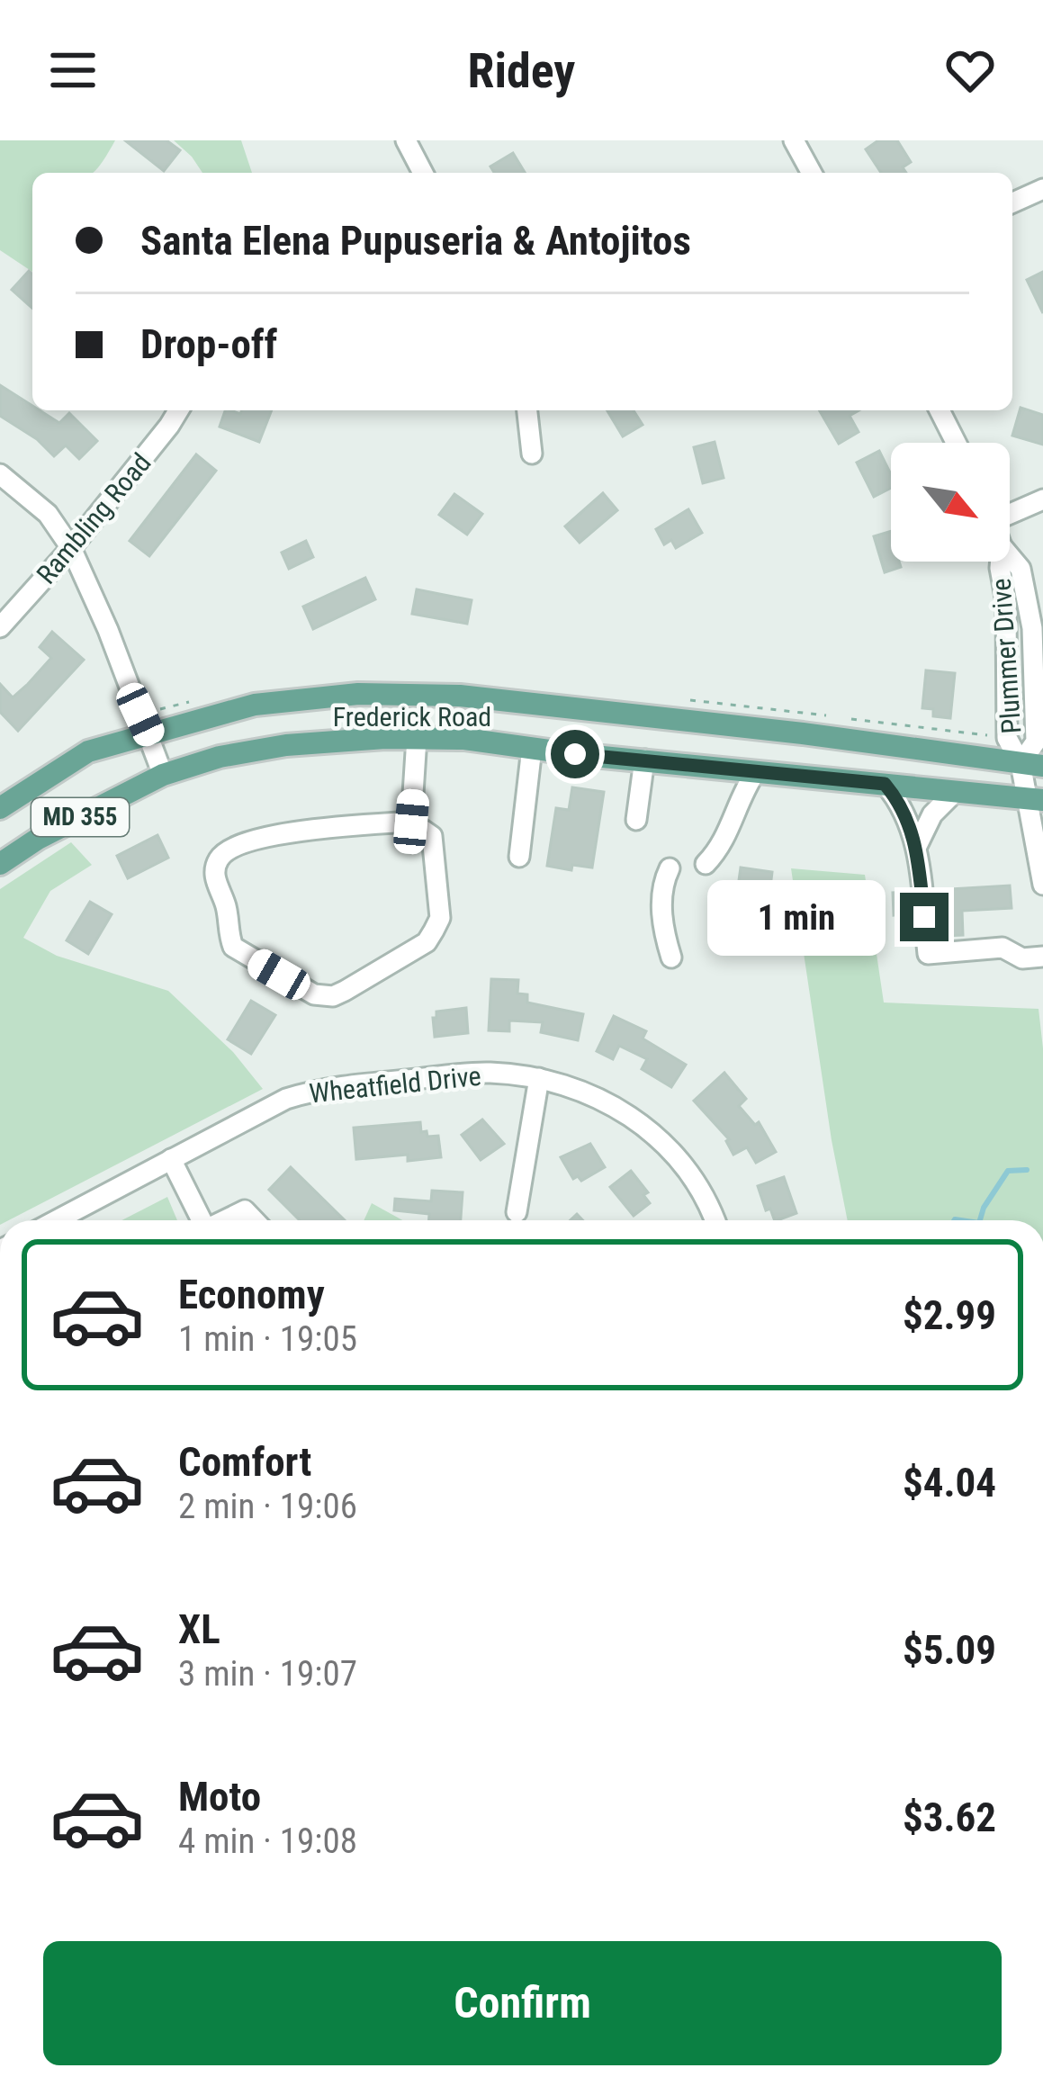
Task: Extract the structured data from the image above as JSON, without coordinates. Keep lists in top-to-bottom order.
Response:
{
  "streets": {
    "main road": ["Frederick Road", "MD 355"],
    "street": ["Rambling Road", "Plummer Drive", "Wheatfield Drive"]
  },
  "crossings": [
    ["Plummer Drive", "Frederick Road"]
  ],
  "north": "bottom right",
  "page": {
    "header": "Ridey",
    "banner": ["Santa Elena Pupuseria & Antojitos", "Drop-off"],
    "bubble": "1 min",
    "list": [
      {
        "name": "Economy",
        "note": "1 min · 19:05",
        "value": "$2.99"
      },
      {
        "name": "Comfort",
        "note": "2 min · 19:06",
        "value": "$4.04"
      },
      {
        "name": "XL",
        "note": "3 min · 19:07",
        "value": "$5.09"
      },
      {
        "name": "Moto",
        "note": "4 min · 19:08",
        "value": "$3.62"
      }
    ],
    "buttons": "Confirm"
  }
}
